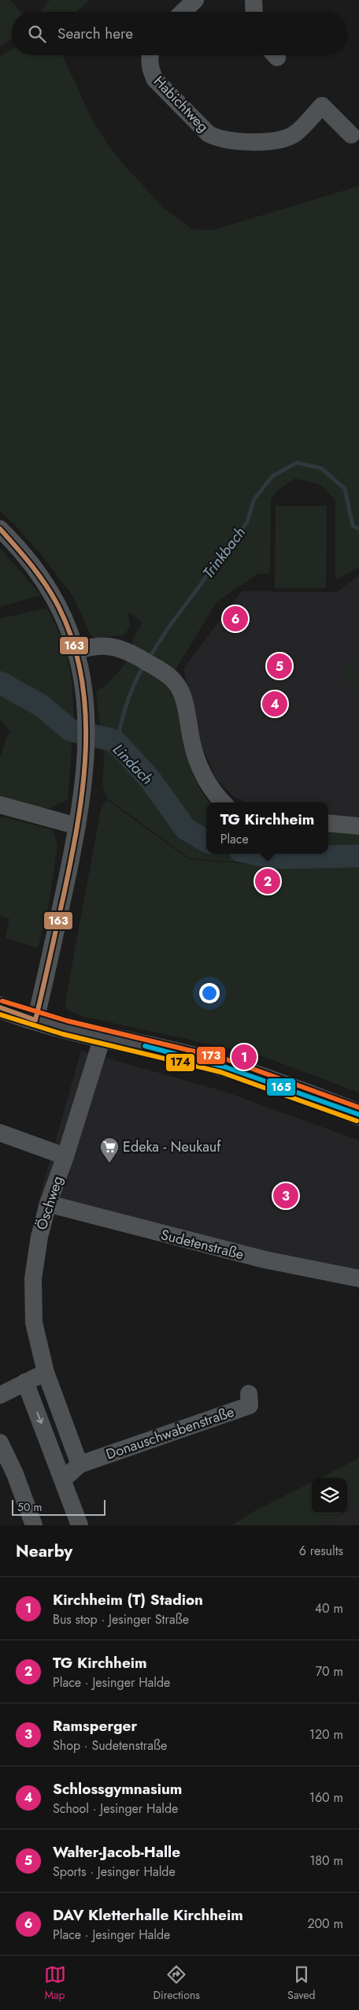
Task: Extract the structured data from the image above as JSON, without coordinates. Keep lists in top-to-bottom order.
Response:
{
  "streets": {
    "street": [
      "Habichtweg",
      "Öschweg",
      "Sudetenstraße",
      "Donauschwabenstraße"
    ]
  },
  "crossings": [
    ["Öschweg", "Sudetenstraße"],
    ["Öschweg", "Donauschwabenstraße"]
  ],
  "water": ["Trinkbach", "Lindach"],
  "places": {
    "supermarket": ["Edeka - Neukauf"]
  },
  "lines": [
    "transit line 163",
    "transit line 173",
    "transit line 174",
    "transit line 165"
  ],
  "scale_bar": "50 m",
  "page": {
    "search": "Search here",
    "pins": [
      "6",
      "5",
      "4",
      "2",
      "1",
      "3"
    ],
    "popup": ["TG Kirchheim", "Place"],
    "scale": "50 m",
    "heading": ["Nearby", "6 results"],
    "list": [
      {
        "mark": "1",
        "name": "Kirchheim (T) Stadion",
        "note": "Bus stop · Jesinger Straße",
        "value": "40 m"
      },
      {
        "mark": "2",
        "name": "TG Kirchheim",
        "note": "Place · Jesinger Halde",
        "value": "70 m"
      },
      {
        "mark": "3",
        "name": "Ramsperger",
        "note": "Shop · Sudetenstraße",
        "value": "120 m"
      },
      {
        "mark": "4",
        "name": "Schlossgymnasium",
        "note": "School · Jesinger Halde",
        "value": "160 m"
      },
      {
        "mark": "5",
        "name": "Walter-Jacob-Halle",
        "note": "Sports · Jesinger Halde",
        "value": "180 m"
      },
      {
        "mark": "6",
        "name": "DAV Kletterhalle Kirchheim",
        "note": "Place · Jesinger Halde",
        "value": "200 m"
      }
    ],
    "nav": ["Map", "Directions", "Saved"]
  }
}
